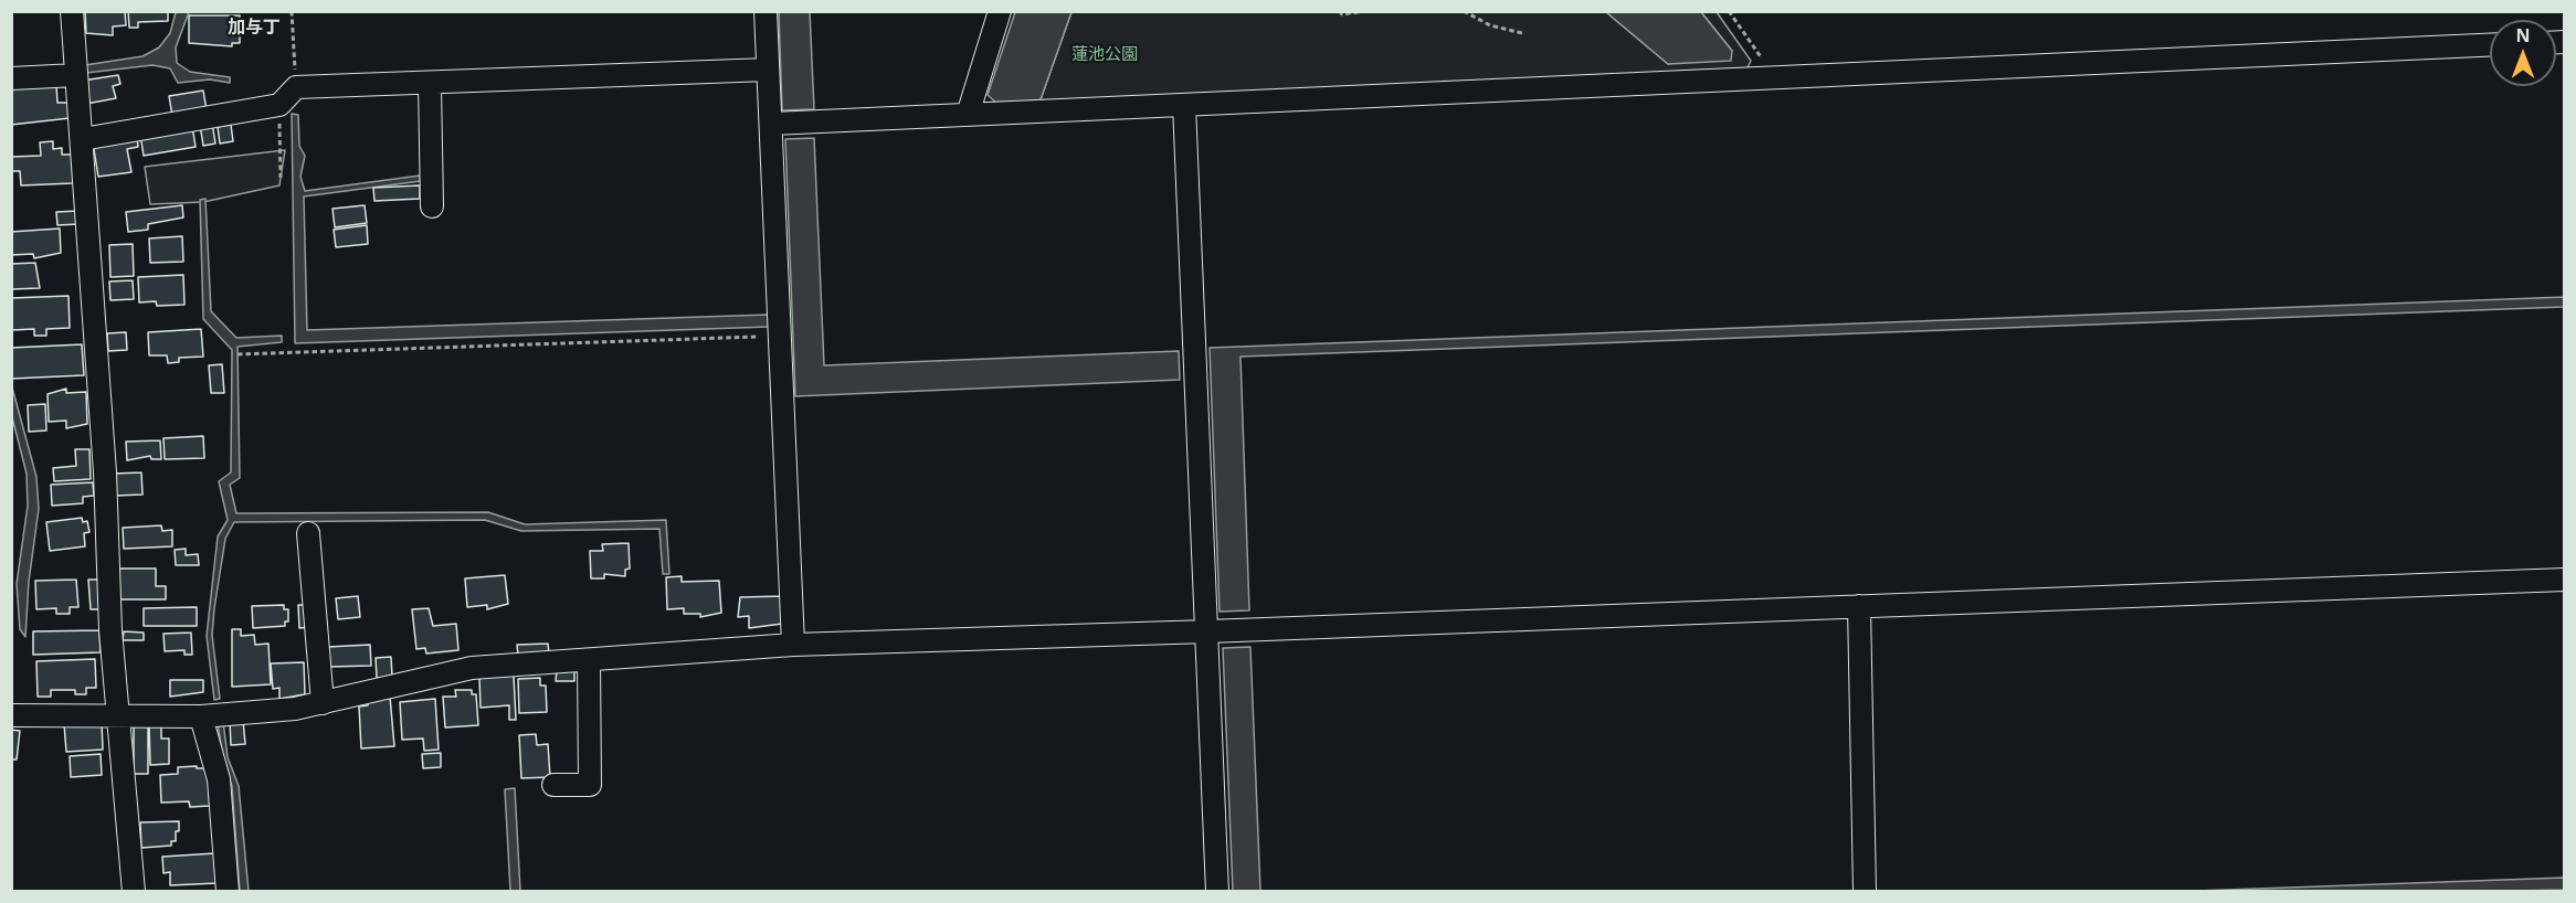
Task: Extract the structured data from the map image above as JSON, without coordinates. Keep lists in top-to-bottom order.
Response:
{
  "districts": ["加与丁"],
  "parks": ["蓮池公園"],
  "north": "top"
}
